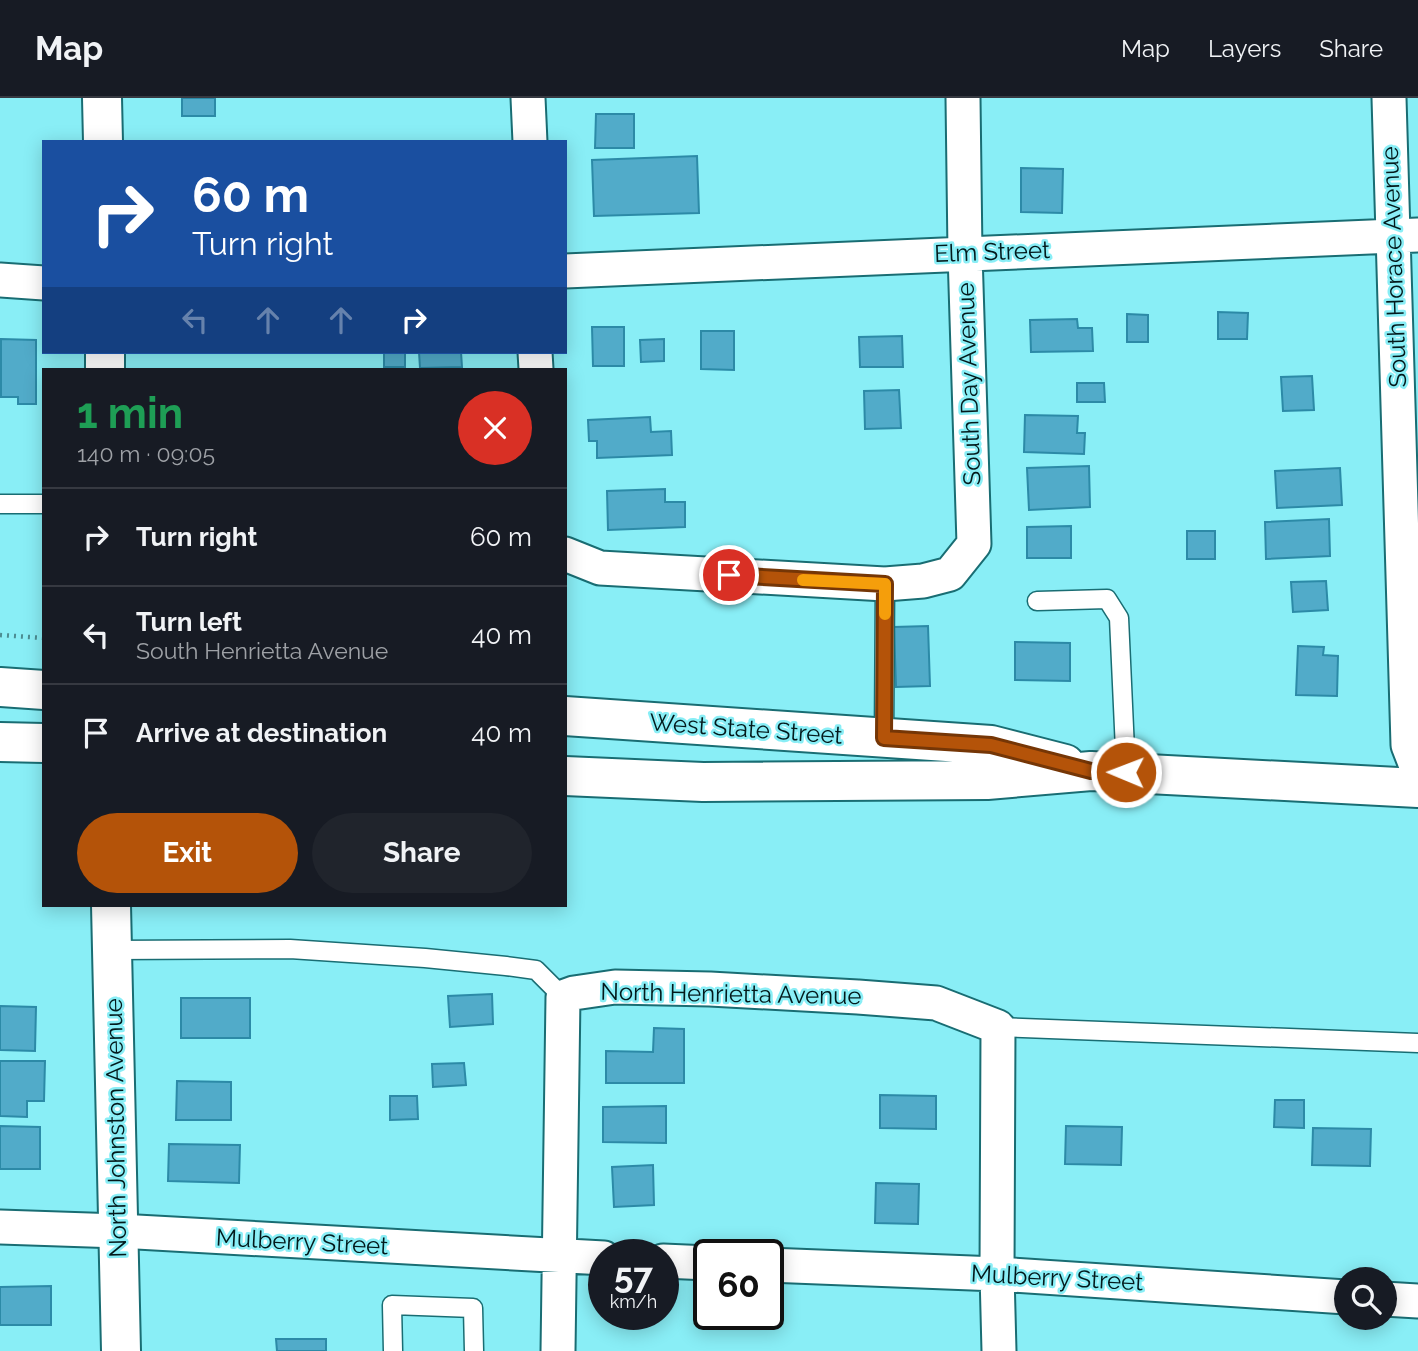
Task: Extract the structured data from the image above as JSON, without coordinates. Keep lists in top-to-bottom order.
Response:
{
  "streets": {
    "main road": ["West State Street", "North Johnston Avenue"],
    "street": [
      "Elm Street",
      "South Horace Avenue",
      "South Day Avenue",
      "North Henrietta Avenue",
      "Mulberry Street"
    ]
  },
  "crossings": [
    ["Elm Street", "South Horace Avenue"],
    ["Elm Street", "South Day Avenue"],
    ["North Johnston Avenue", "Mulberry Street"]
  ],
  "page": {
    "header": "Map",
    "nav": ["Map", "Layers", "Share"],
    "turn": ["60 m", "Turn right"],
    "heading": ["1 min", "140 m · 09:05"],
    "list": [
      {
        "name": "Turn right",
        "value": "60 m"
      },
      {
        "name": "Turn left",
        "note": "South Henrietta Avenue",
        "value": "40 m"
      },
      {
        "name": "Arrive at destination",
        "value": "40 m"
      }
    ],
    "buttons": ["Exit", "Share"],
    "speed": "57 km/h",
    "limit": "60"
  }
}
